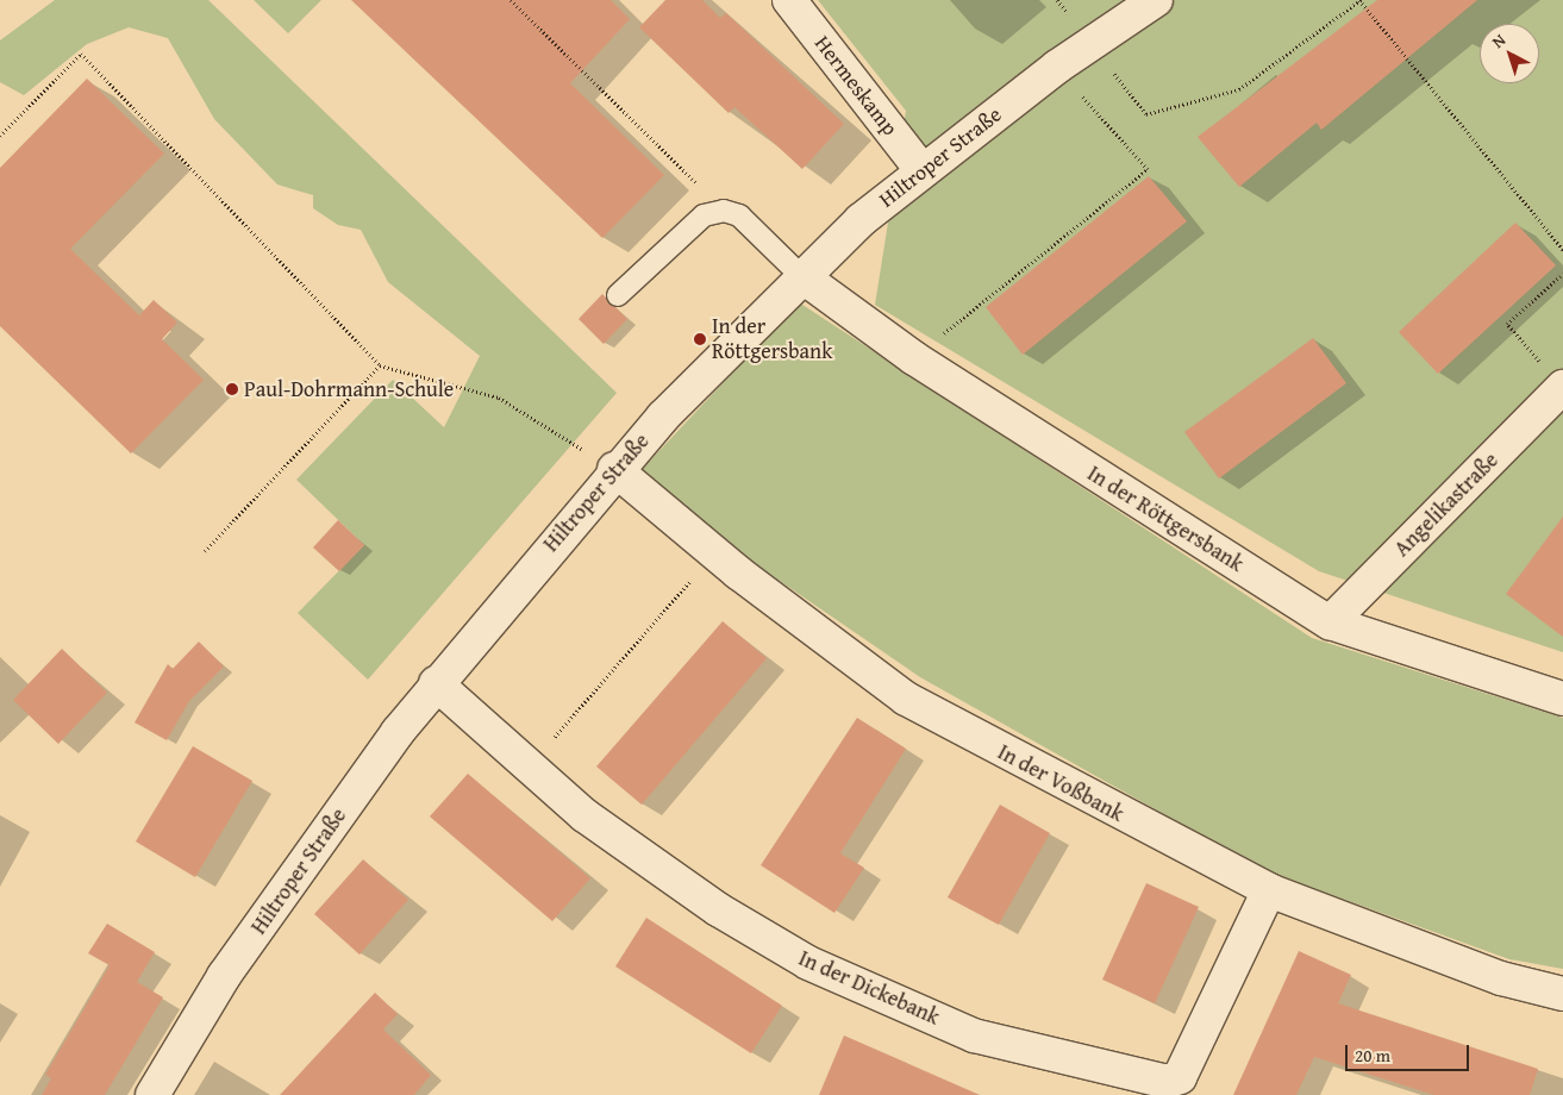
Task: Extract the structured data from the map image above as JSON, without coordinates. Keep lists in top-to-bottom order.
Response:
{
  "streets": {
    "street": [
      "Hermeskamp",
      "Hiltroper Straße",
      "Angelikastraße",
      "In der Röttgersbank",
      "In der Voßbank",
      "In der Dickebank"
    ]
  },
  "crossings": [
    ["Hermeskamp", "Hiltroper Straße"],
    ["Hiltroper Straße", "In der Röttgersbank"],
    ["Hiltroper Straße", "In der Voßbank"],
    ["Hiltroper Straße", "In der Dickebank"],
    ["Angelikastraße", "In der Röttgersbank"],
    ["In der Voßbank", "In der Dickebank"]
  ],
  "places": ["In der Röttgersbank", "Paul-Dohrmann-Schule"],
  "scale_bar": "20 m",
  "north": "top left"
}
